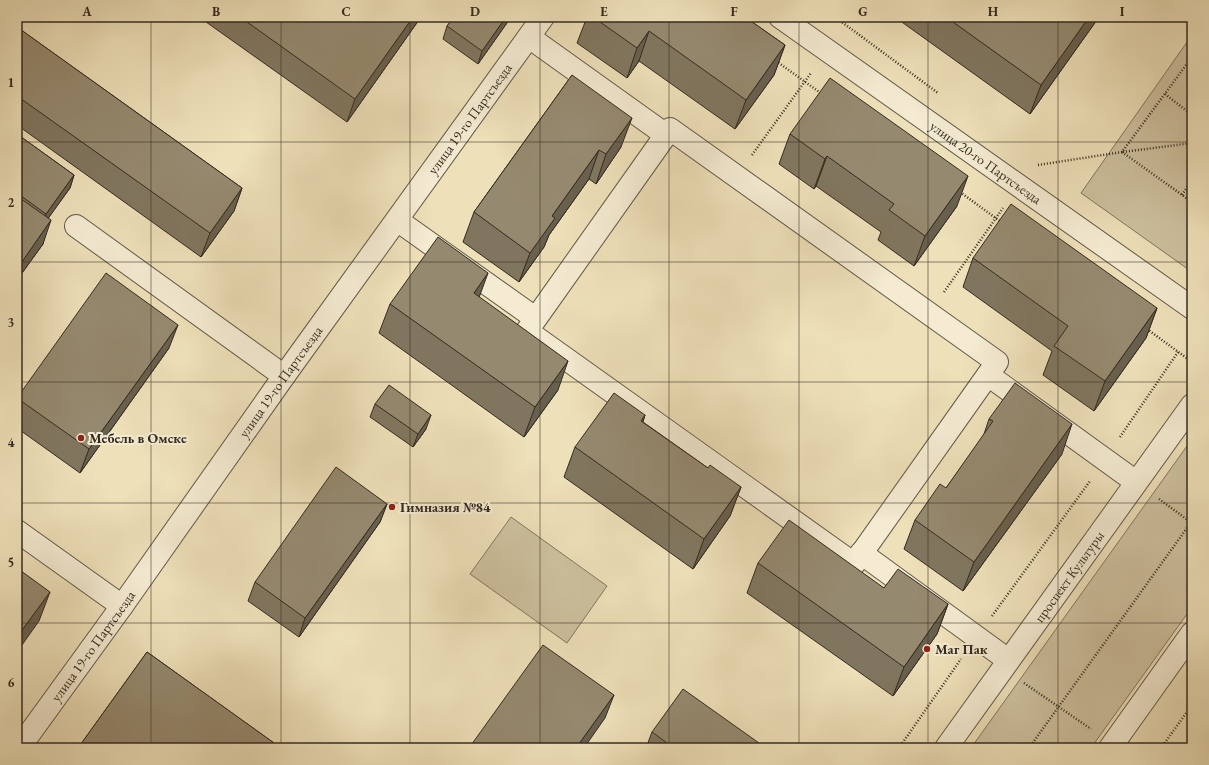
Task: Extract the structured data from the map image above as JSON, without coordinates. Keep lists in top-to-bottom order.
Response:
{
  "streets": {
    "street": ["улица 19-го Партсъезда", "улица 20-го Партсъезда", "проспект Культуры"]
  },
  "places": ["Мебель в Омске", "Гимназия №84", "Маг Пак"],
  "grid": {
    "columns": [
      "A",
      "B",
      "C",
      "D",
      "E",
      "F",
      "G",
      "H",
      "I"
    ],
    "rows": [
      "1",
      "2",
      "3",
      "4",
      "5",
      "6"
    ]
  }
}
